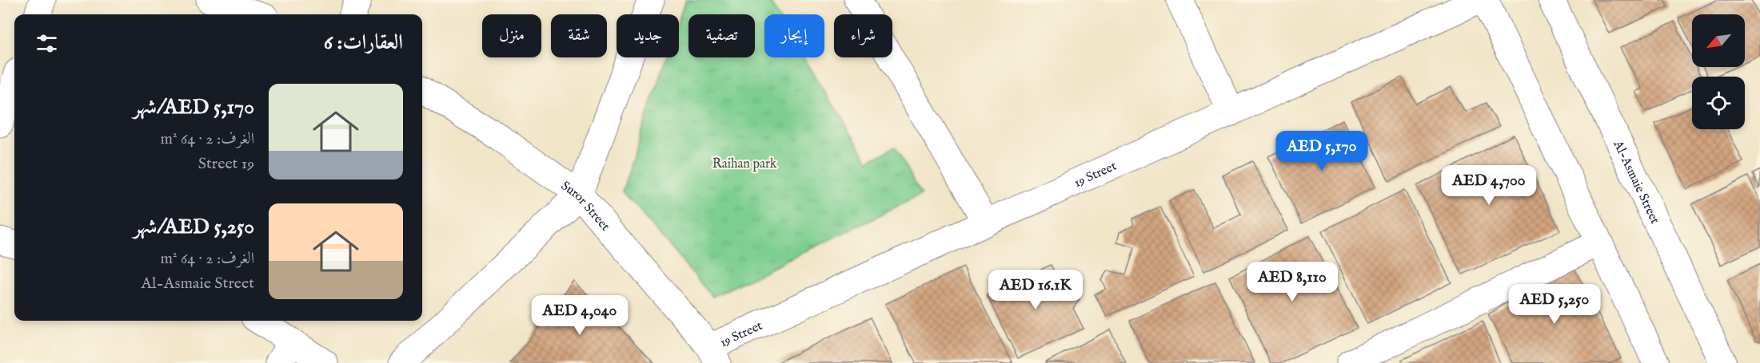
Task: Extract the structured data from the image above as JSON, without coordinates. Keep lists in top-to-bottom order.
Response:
{
  "streets": {
    "street": ["19 Street", "Al-Asmaie Street", "Suror Street"]
  },
  "crossings": [
    ["19 Street", "Suror Street"]
  ],
  "parks": ["Raihan park"],
  "north": "bottom left",
  "page": {
    "chip": [
      "شراء",
      "إيجار",
      "تصفية",
      "جديد",
      "شقة",
      "منزل"
    ],
    "heading": "العقارات: 6",
    "list": [
      {
        "name": "AED 5,170/شهر",
        "note": "الغرف: 2 · 64 m² · 19 Street"
      },
      {
        "name": "AED 5,250/شهر",
        "note": "الغرف: 2 · 64 m² · Al-Asmaie Street"
      }
    ],
    "price": [
      "AED 5,170",
      "AED 4,700",
      "AED 8,110",
      "AED 16.1K",
      "AED 5,250",
      "AED 4,040"
    ]
  }
}
